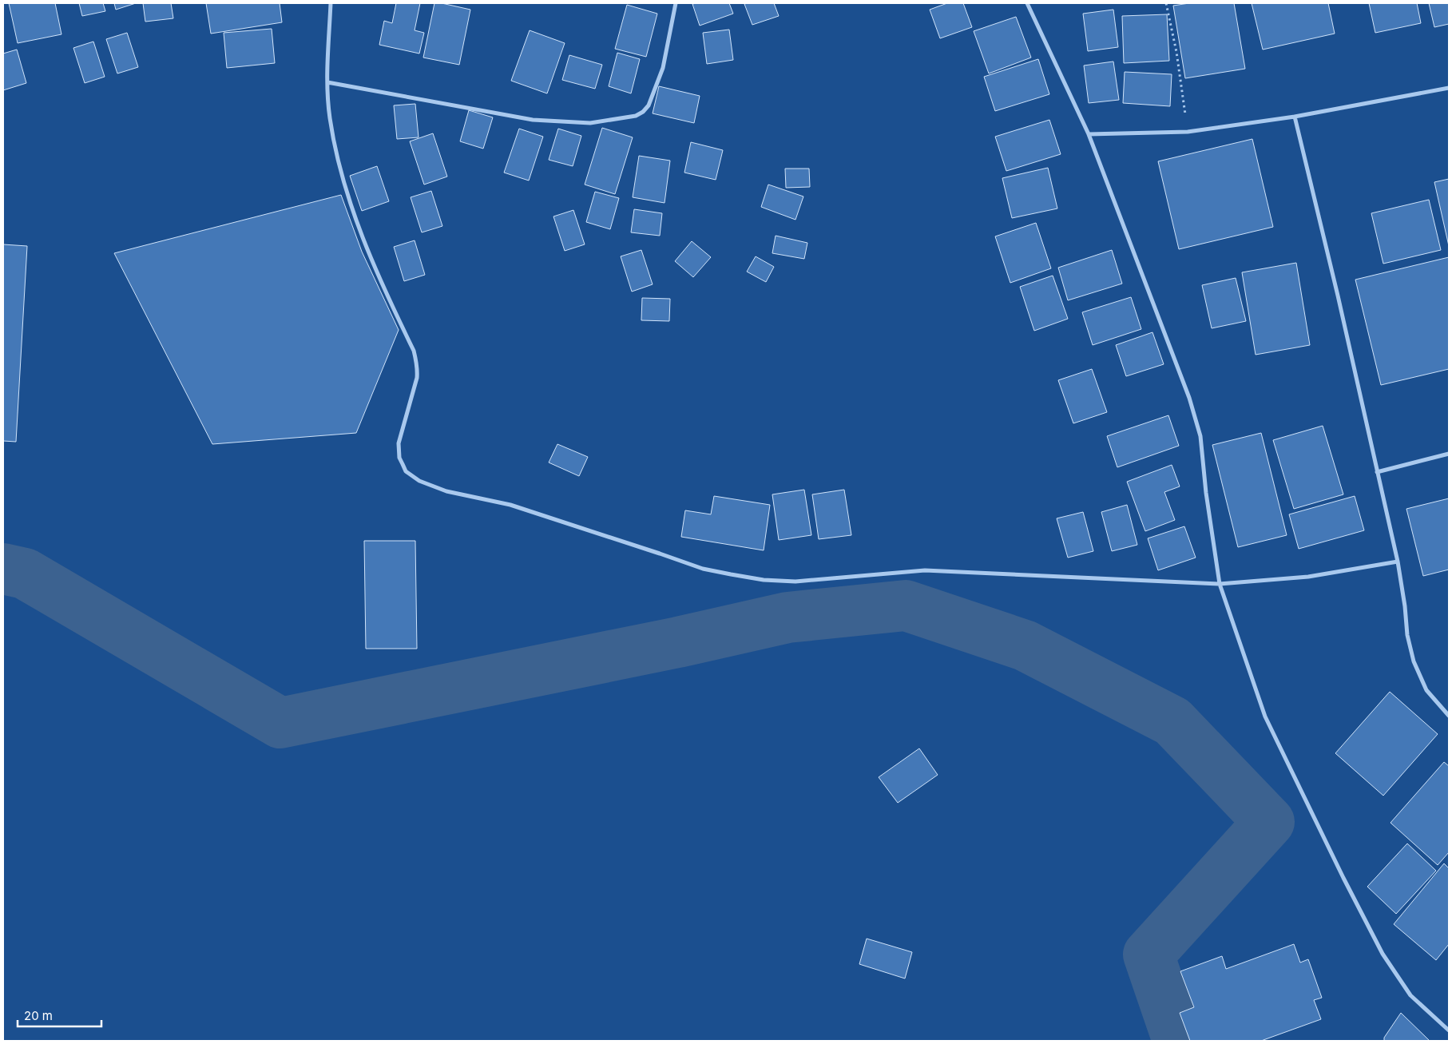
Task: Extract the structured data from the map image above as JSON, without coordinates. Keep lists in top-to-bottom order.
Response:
{
  "scale_bar": "20 m"
}
